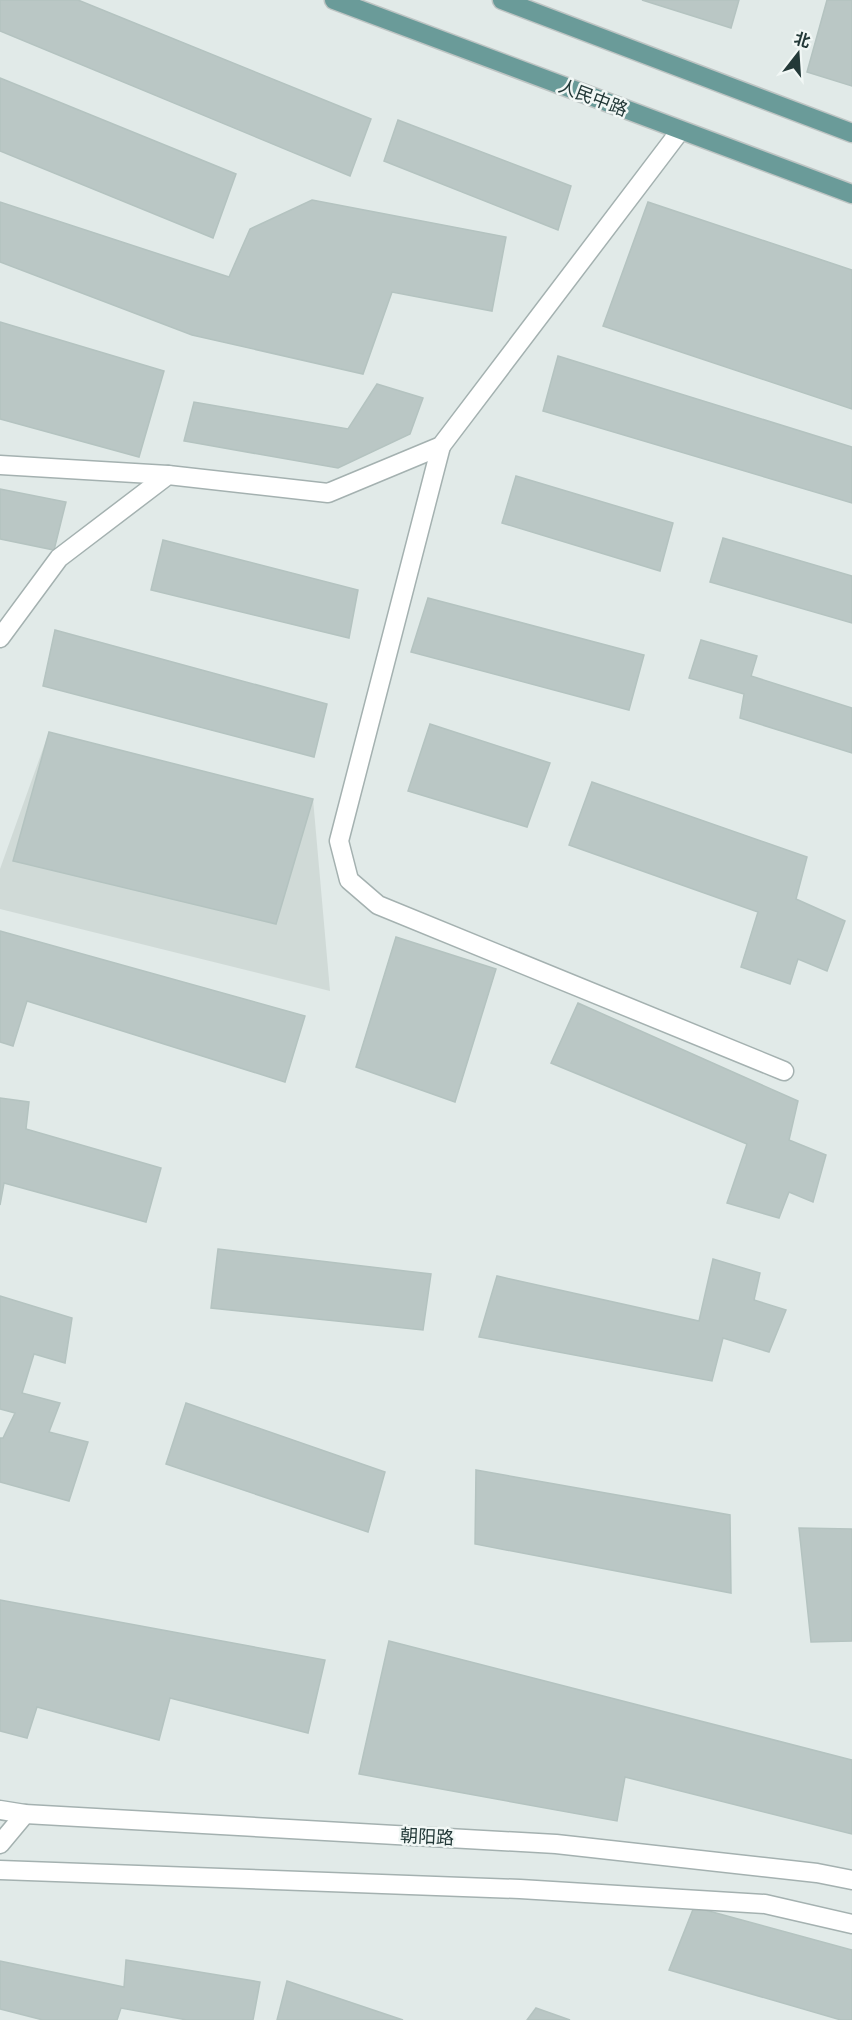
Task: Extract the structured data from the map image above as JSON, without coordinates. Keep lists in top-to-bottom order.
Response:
{
  "streets": {
    "main road": ["人民中路"],
    "street": ["朝阳路"]
  },
  "north": "top"
}
